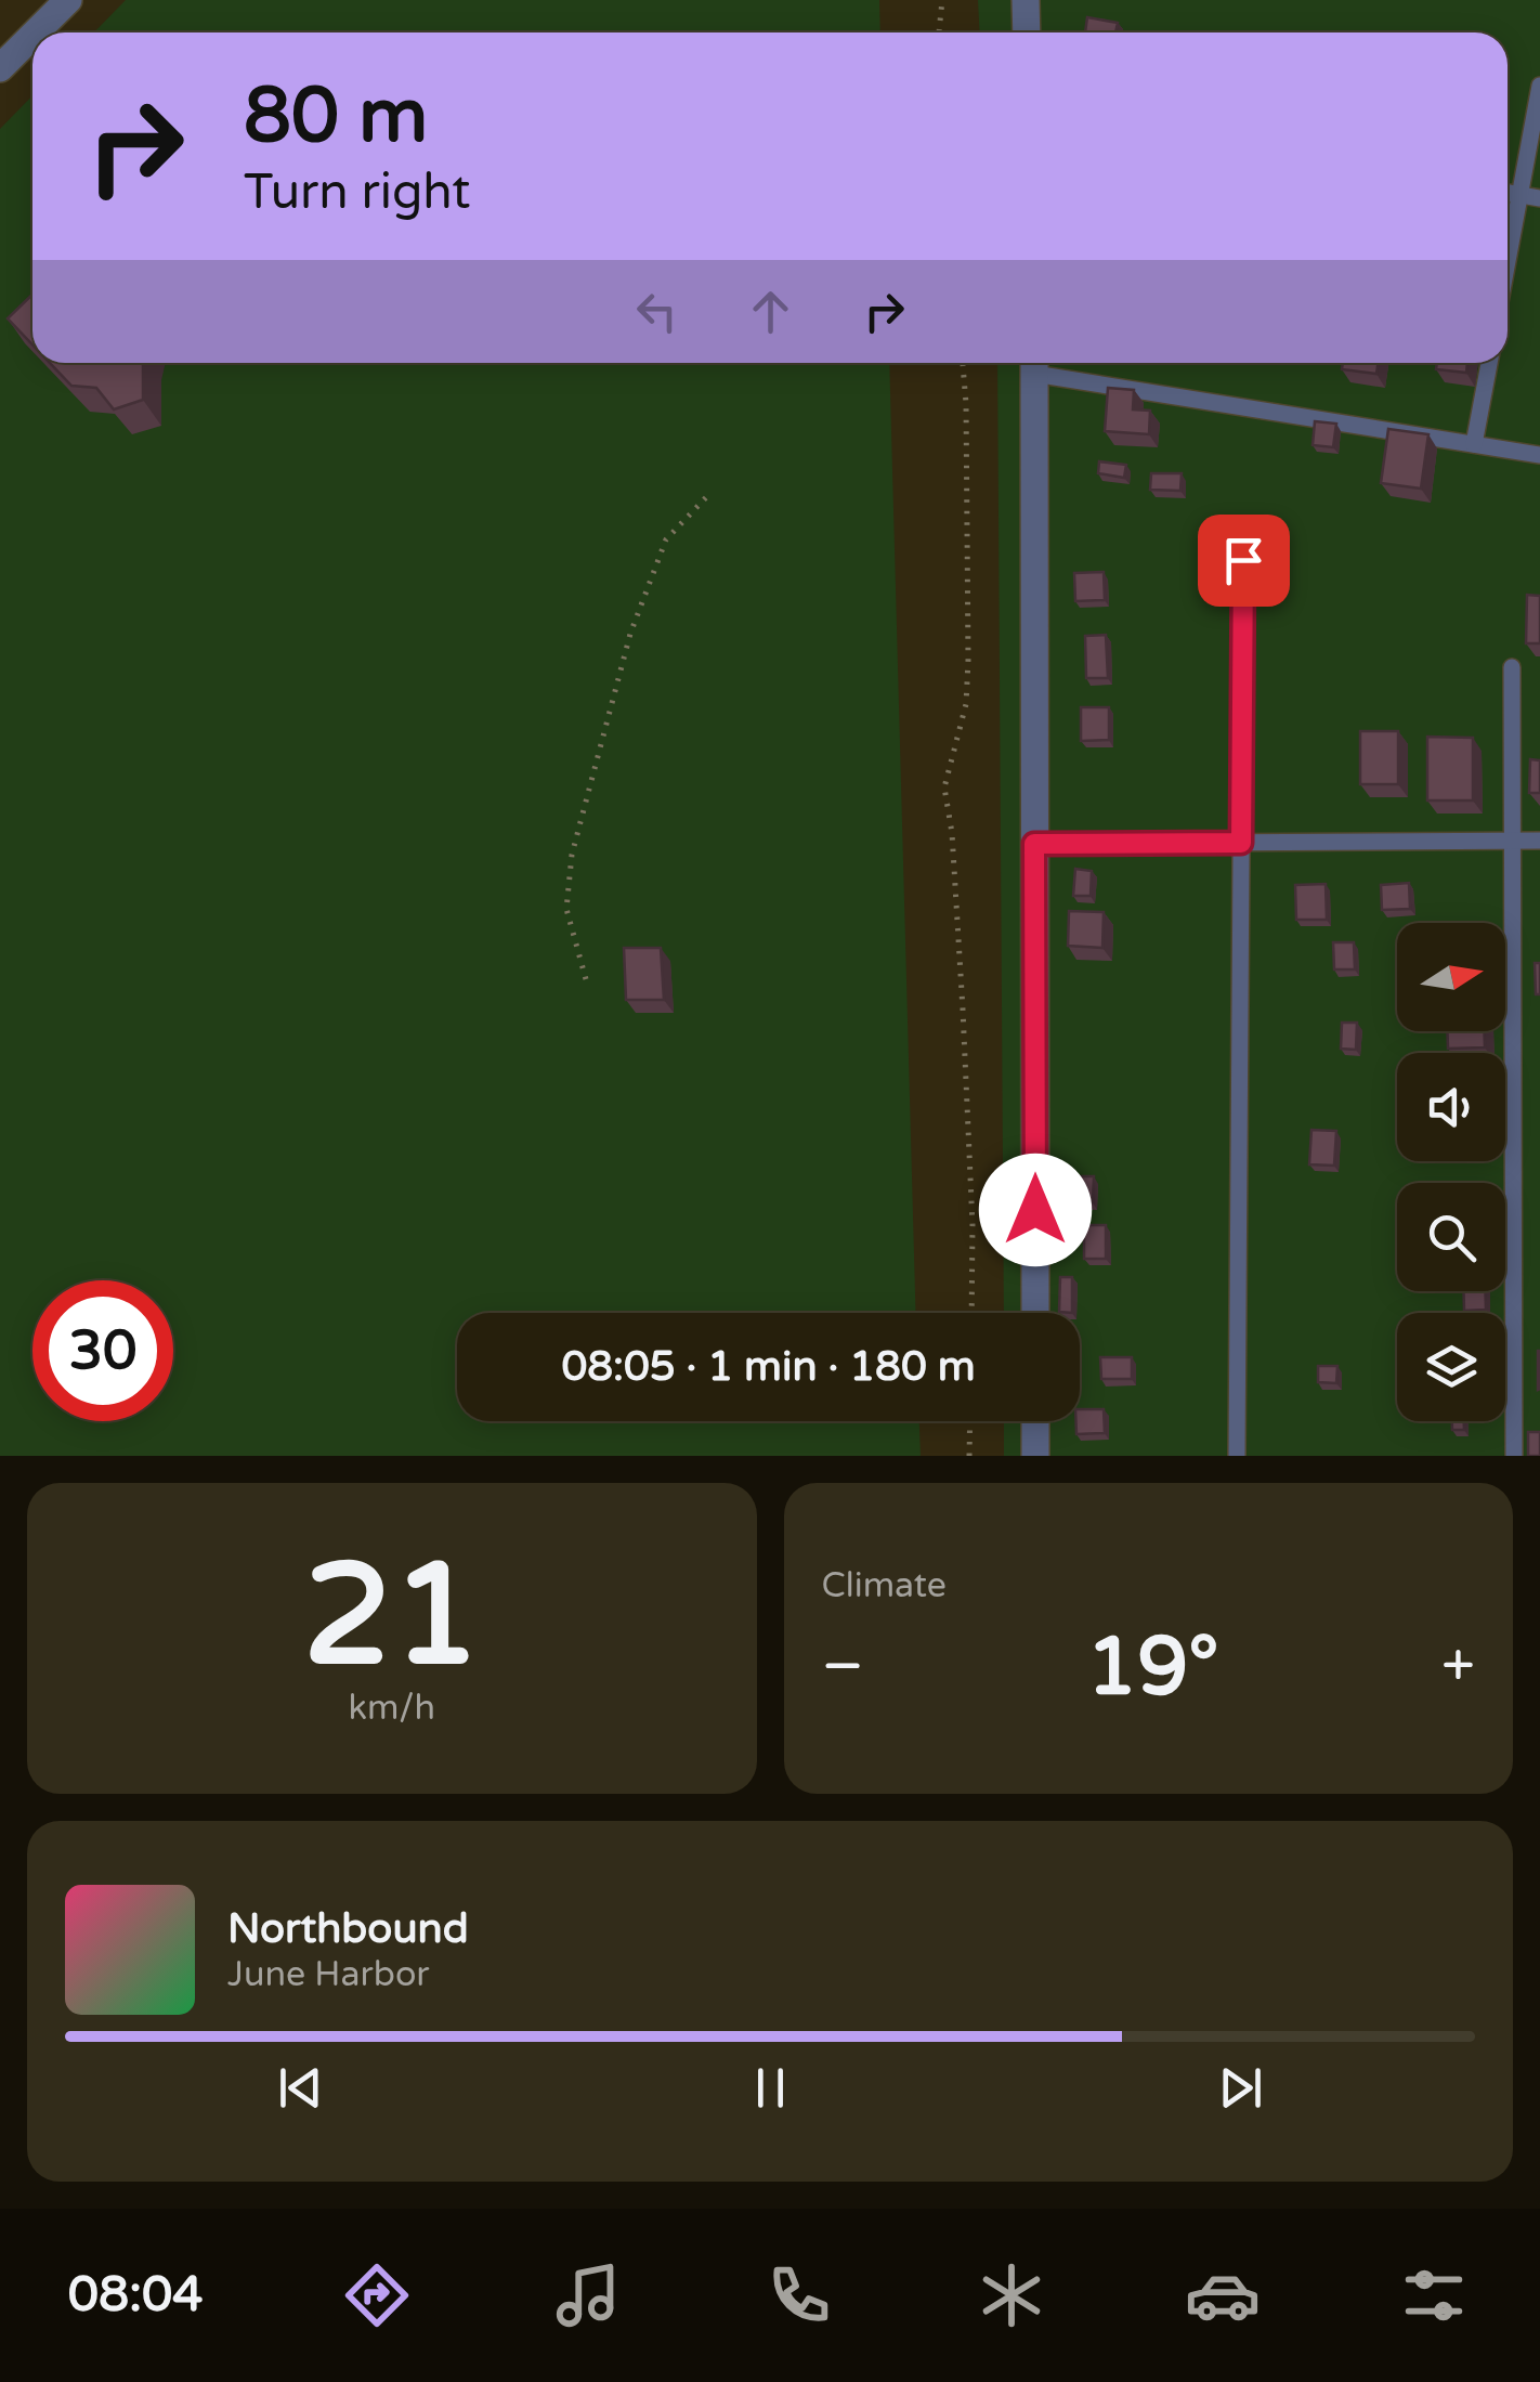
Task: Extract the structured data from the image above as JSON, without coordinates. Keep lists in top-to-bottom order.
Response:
{
  "north": "right",
  "page": {
    "turn": ["80 m", "Turn right"],
    "limit": "30",
    "trip": "08:05 · 1 min · 180 m",
    "tile": [
      ["21", "km/h"],
      "Climate"
    ],
    "heat": ["−", "19°", "+"],
    "song": ["Northbound", "June Harbor"],
    "tabs": "08:04"
  }
}
